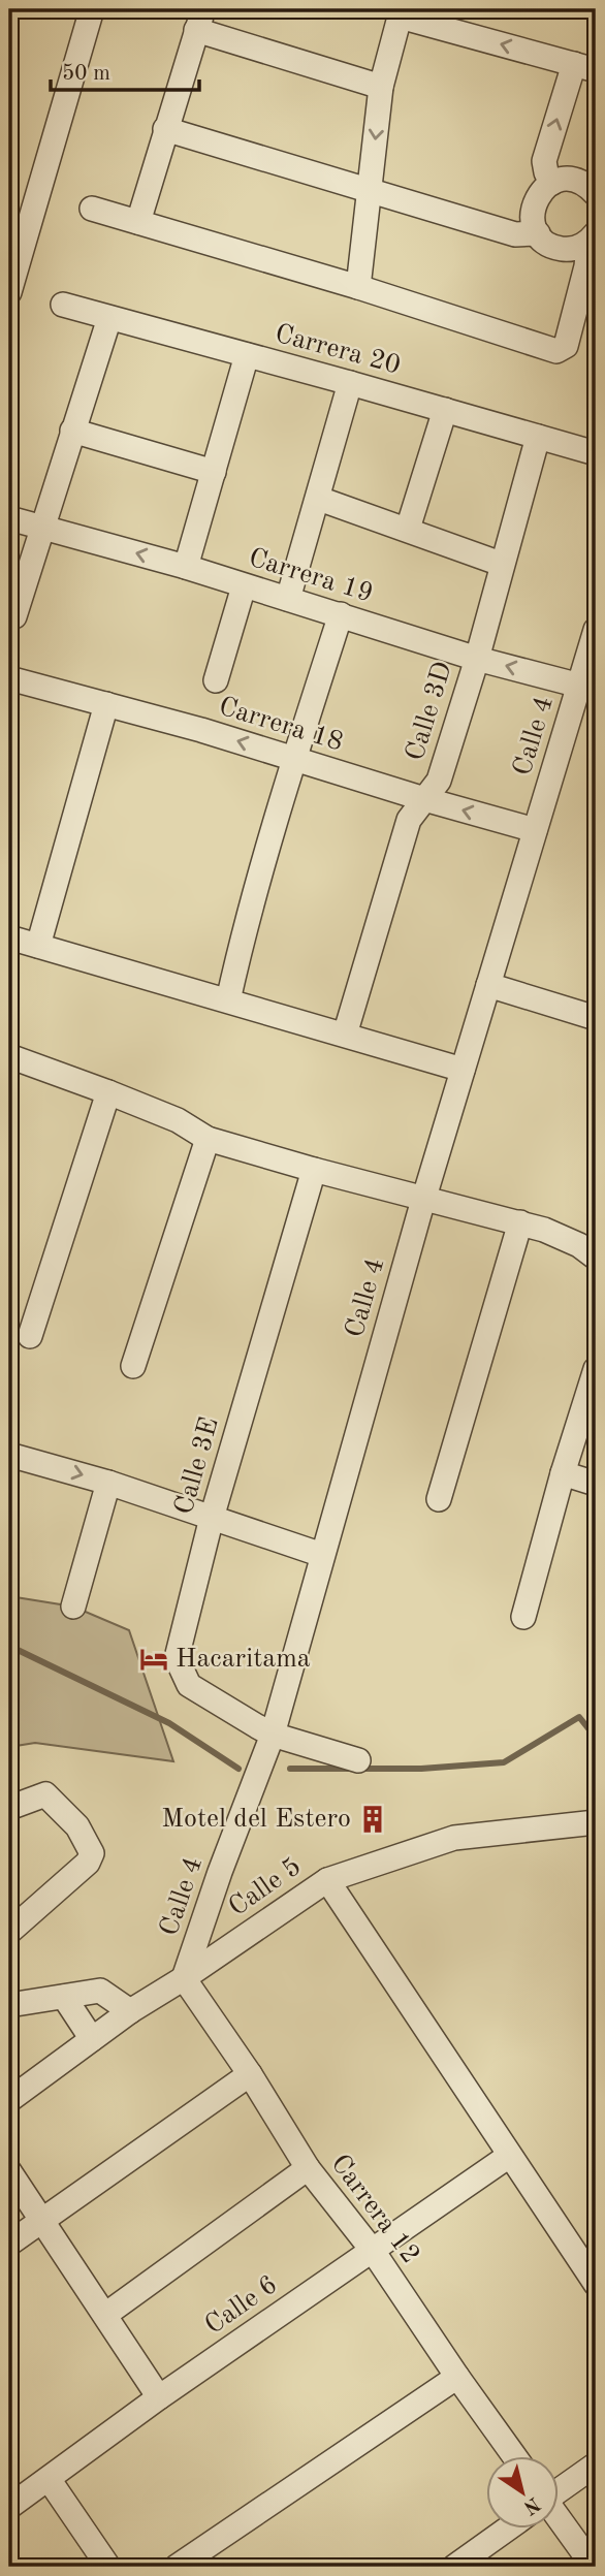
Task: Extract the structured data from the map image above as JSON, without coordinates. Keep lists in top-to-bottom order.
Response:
{
  "streets": {
    "street": [
      "Carrera 20",
      "Carrera 19",
      "Calle 3D",
      "Carrera 18",
      "Calle 4",
      "Calle 3E",
      "Calle 5",
      "Carrera 12",
      "Calle 6"
    ]
  },
  "crossings": [
    ["Carrera 20", "Calle 3D"],
    ["Carrera 19", "Calle 3D"],
    ["Carrera 19", "Calle 4"],
    ["Calle 3D", "Carrera 18"],
    ["Carrera 18", "Calle 4"],
    ["Calle 4", "Calle 3E"],
    ["Calle 4", "Calle 5"],
    ["Calle 4", "Carrera 12"],
    ["Calle 5", "Carrera 12"],
    ["Carrera 12", "Calle 6"]
  ],
  "one_way": ["Carrera 18"],
  "places": {
    "hotel": ["Hacaritama"],
    "building": ["Motel del Estero"]
  },
  "scale_bar": "50 m",
  "north": "bottom right"
}
